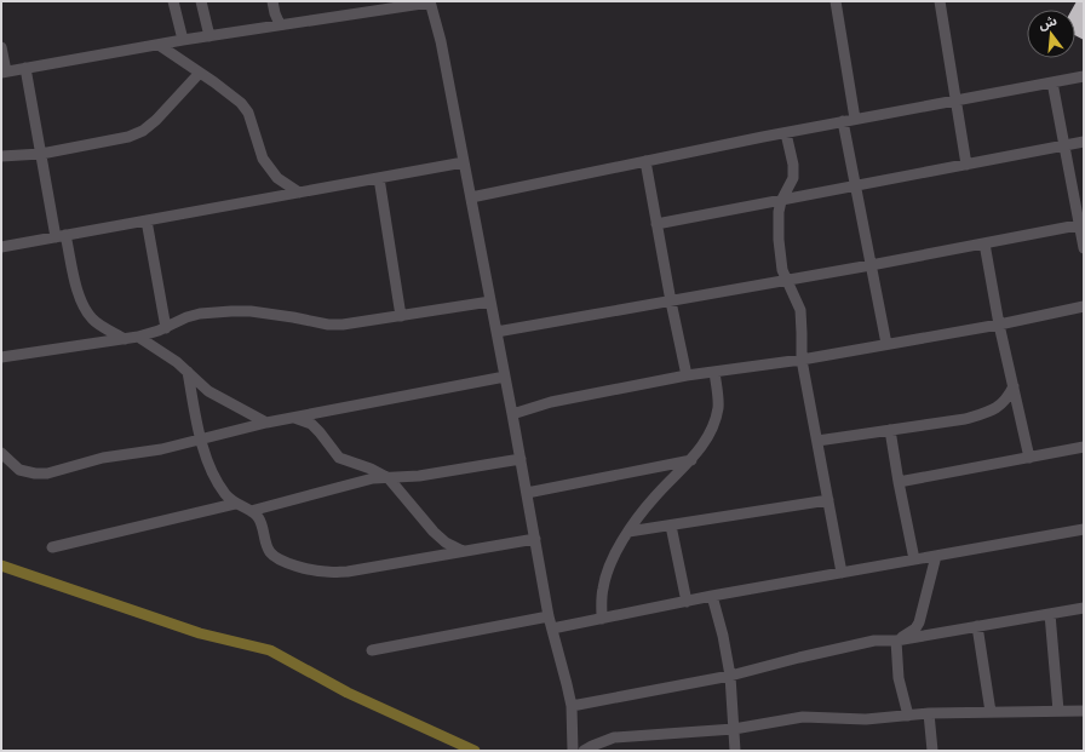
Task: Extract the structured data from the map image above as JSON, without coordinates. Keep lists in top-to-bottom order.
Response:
{
  "north": "top"
}
